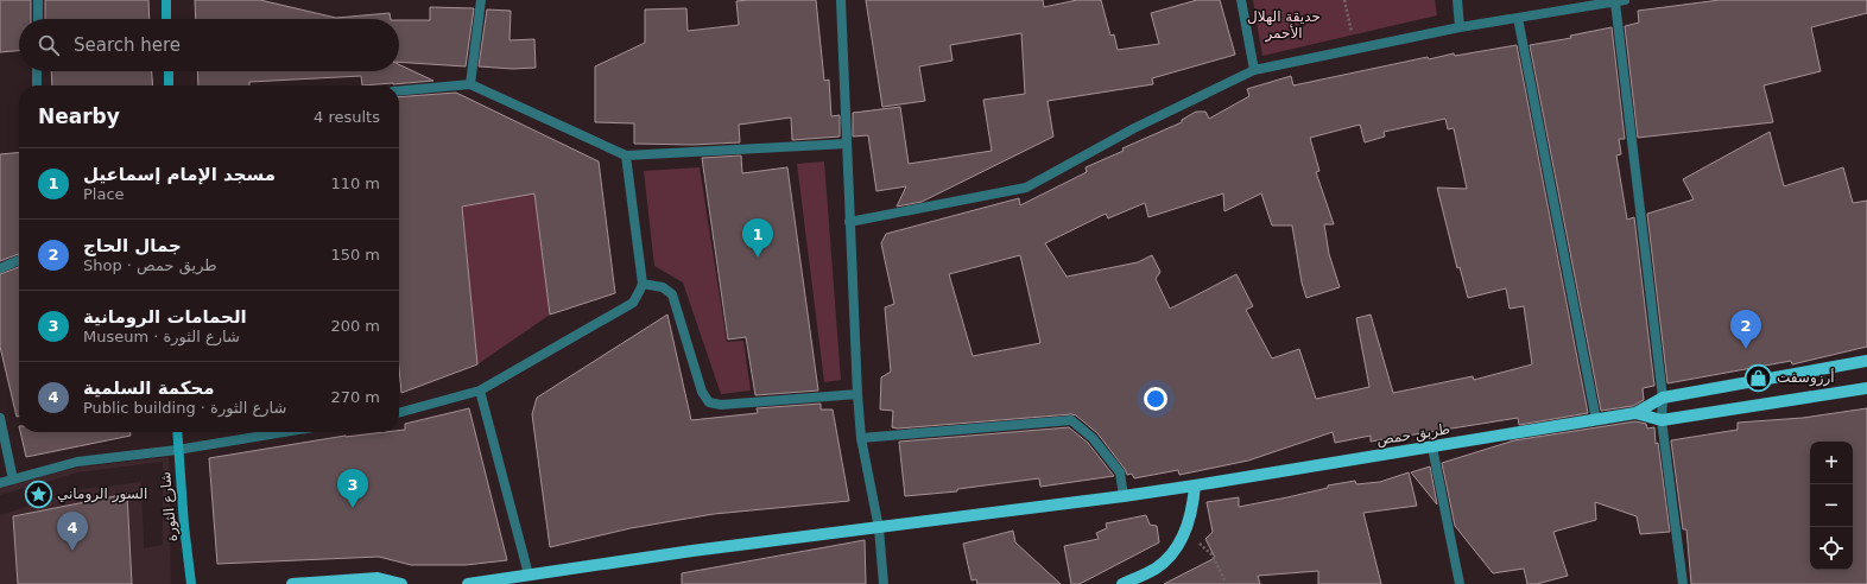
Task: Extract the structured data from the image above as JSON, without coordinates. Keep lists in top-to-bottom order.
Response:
{
  "streets": {
    "main road": ["طريق حمص", "شارع الثورة"]
  },
  "parks": ["حديقة الهلال الأحمر"],
  "places": {
    "shop": ["أرزوسفت"],
    "place": ["السور الروماني"]
  },
  "page": {
    "search": "Search here",
    "heading": ["Nearby", "4 results"],
    "list": [
      {
        "mark": "1",
        "name": "مسجد الإمام إسماعيل",
        "note": "Place",
        "value": "110 m"
      },
      {
        "mark": "2",
        "name": "جمال الحاج",
        "note": "Shop · طريق حمص",
        "value": "150 m"
      },
      {
        "mark": "3",
        "name": "الحمامات الرومانية",
        "note": "Museum · شارع الثورة",
        "value": "200 m"
      },
      {
        "mark": "4",
        "name": "محكمة السلمية",
        "note": "Public building · شارع الثورة",
        "value": "270 m"
      }
    ],
    "pins": [
      "1",
      "2",
      "3",
      "4"
    ],
    "map_buttons": ["+", "−"]
  }
}
